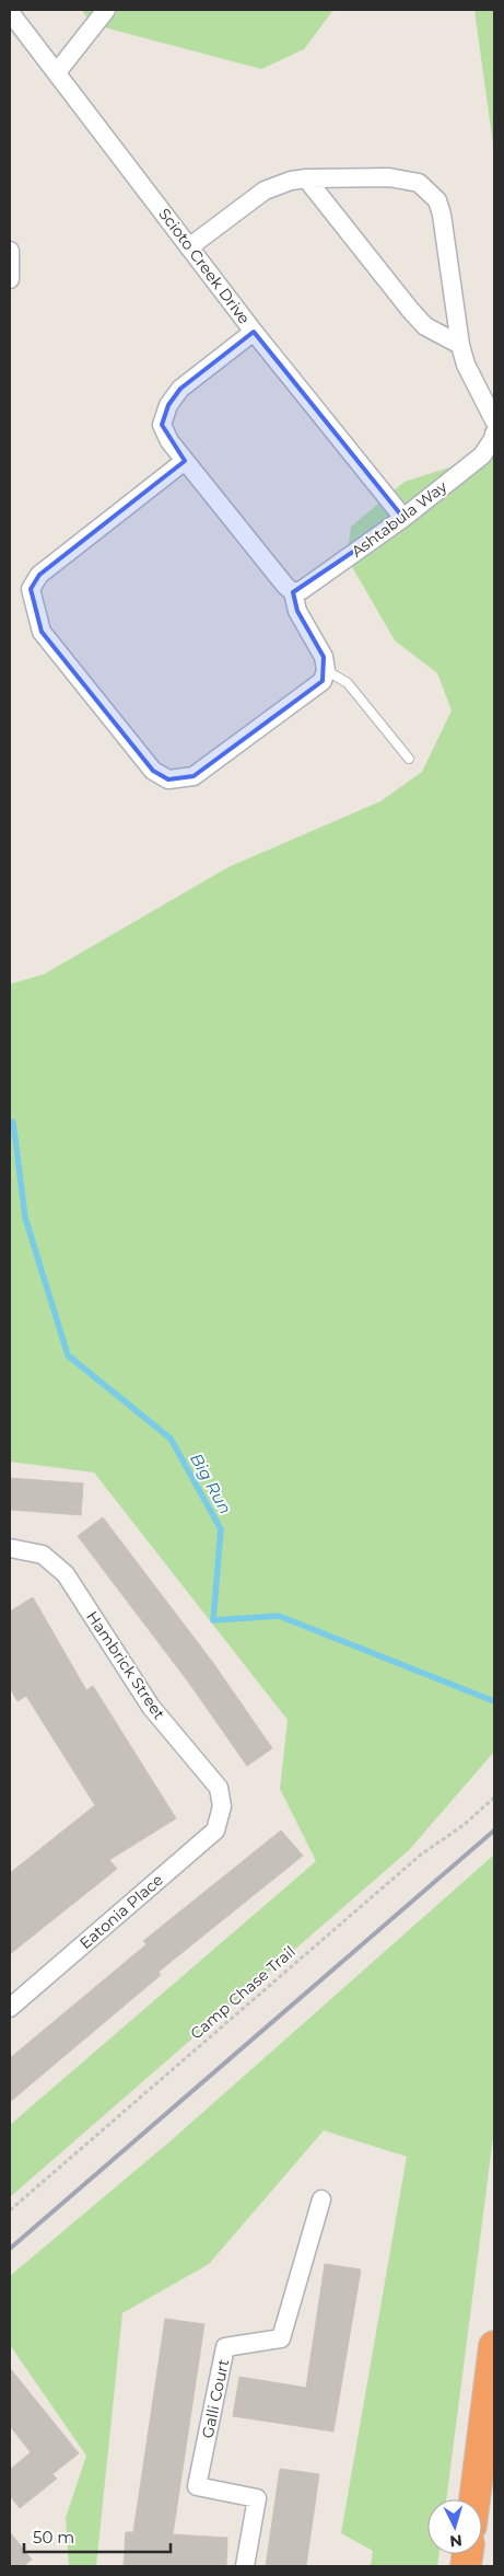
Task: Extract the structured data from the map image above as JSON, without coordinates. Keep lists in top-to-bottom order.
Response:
{
  "streets": {
    "street": [
      "Scioto Creek Drive",
      "Ashtabula Way",
      "Hambrick Street",
      "Eatonia Place",
      "Galli Court"
    ],
    "path": ["Camp Chase Trail"]
  },
  "crossings": [
    ["Scioto Creek Drive", "Ashtabula Way"],
    ["Hambrick Street", "Eatonia Place"]
  ],
  "water": ["Big Run"],
  "scale_bar": "50 m",
  "north": "bottom"
}
